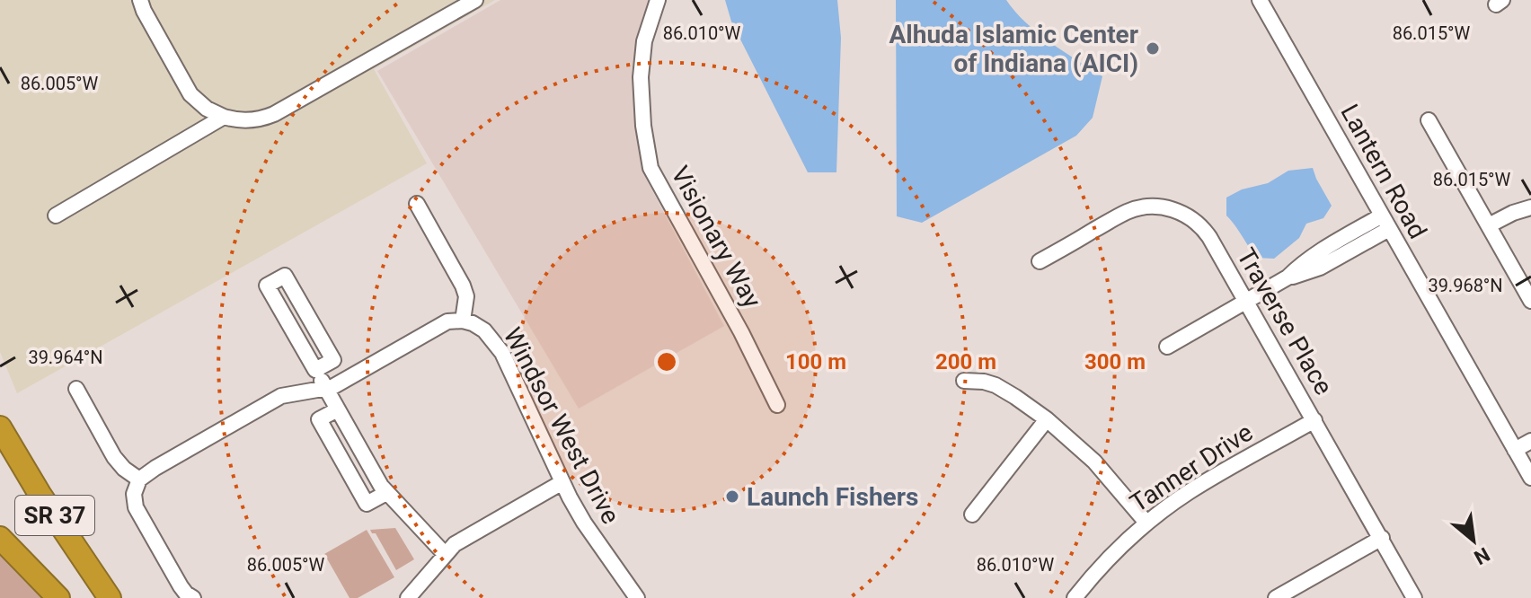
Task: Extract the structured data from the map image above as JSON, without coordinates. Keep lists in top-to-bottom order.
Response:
{
  "streets": {
    "highway": ["SR 37"],
    "street": [
      "Lantern Road",
      "Visionary Way",
      "Traverse Place",
      "Windsor West Drive",
      "Tanner Drive"
    ]
  },
  "crossings": [
    ["Traverse Place", "Tanner Drive"]
  ],
  "places": ["Alhuda Islamic Center of Indiana (AICI)", "Launch Fishers"],
  "north": "bottom right",
  "coordinates": [
    "86.010°W",
    "86.015°W",
    "86.005°W",
    "39.968°N",
    "39.964°N"
  ],
  "rings": ["100 m", "200 m", "300 m"]
}
